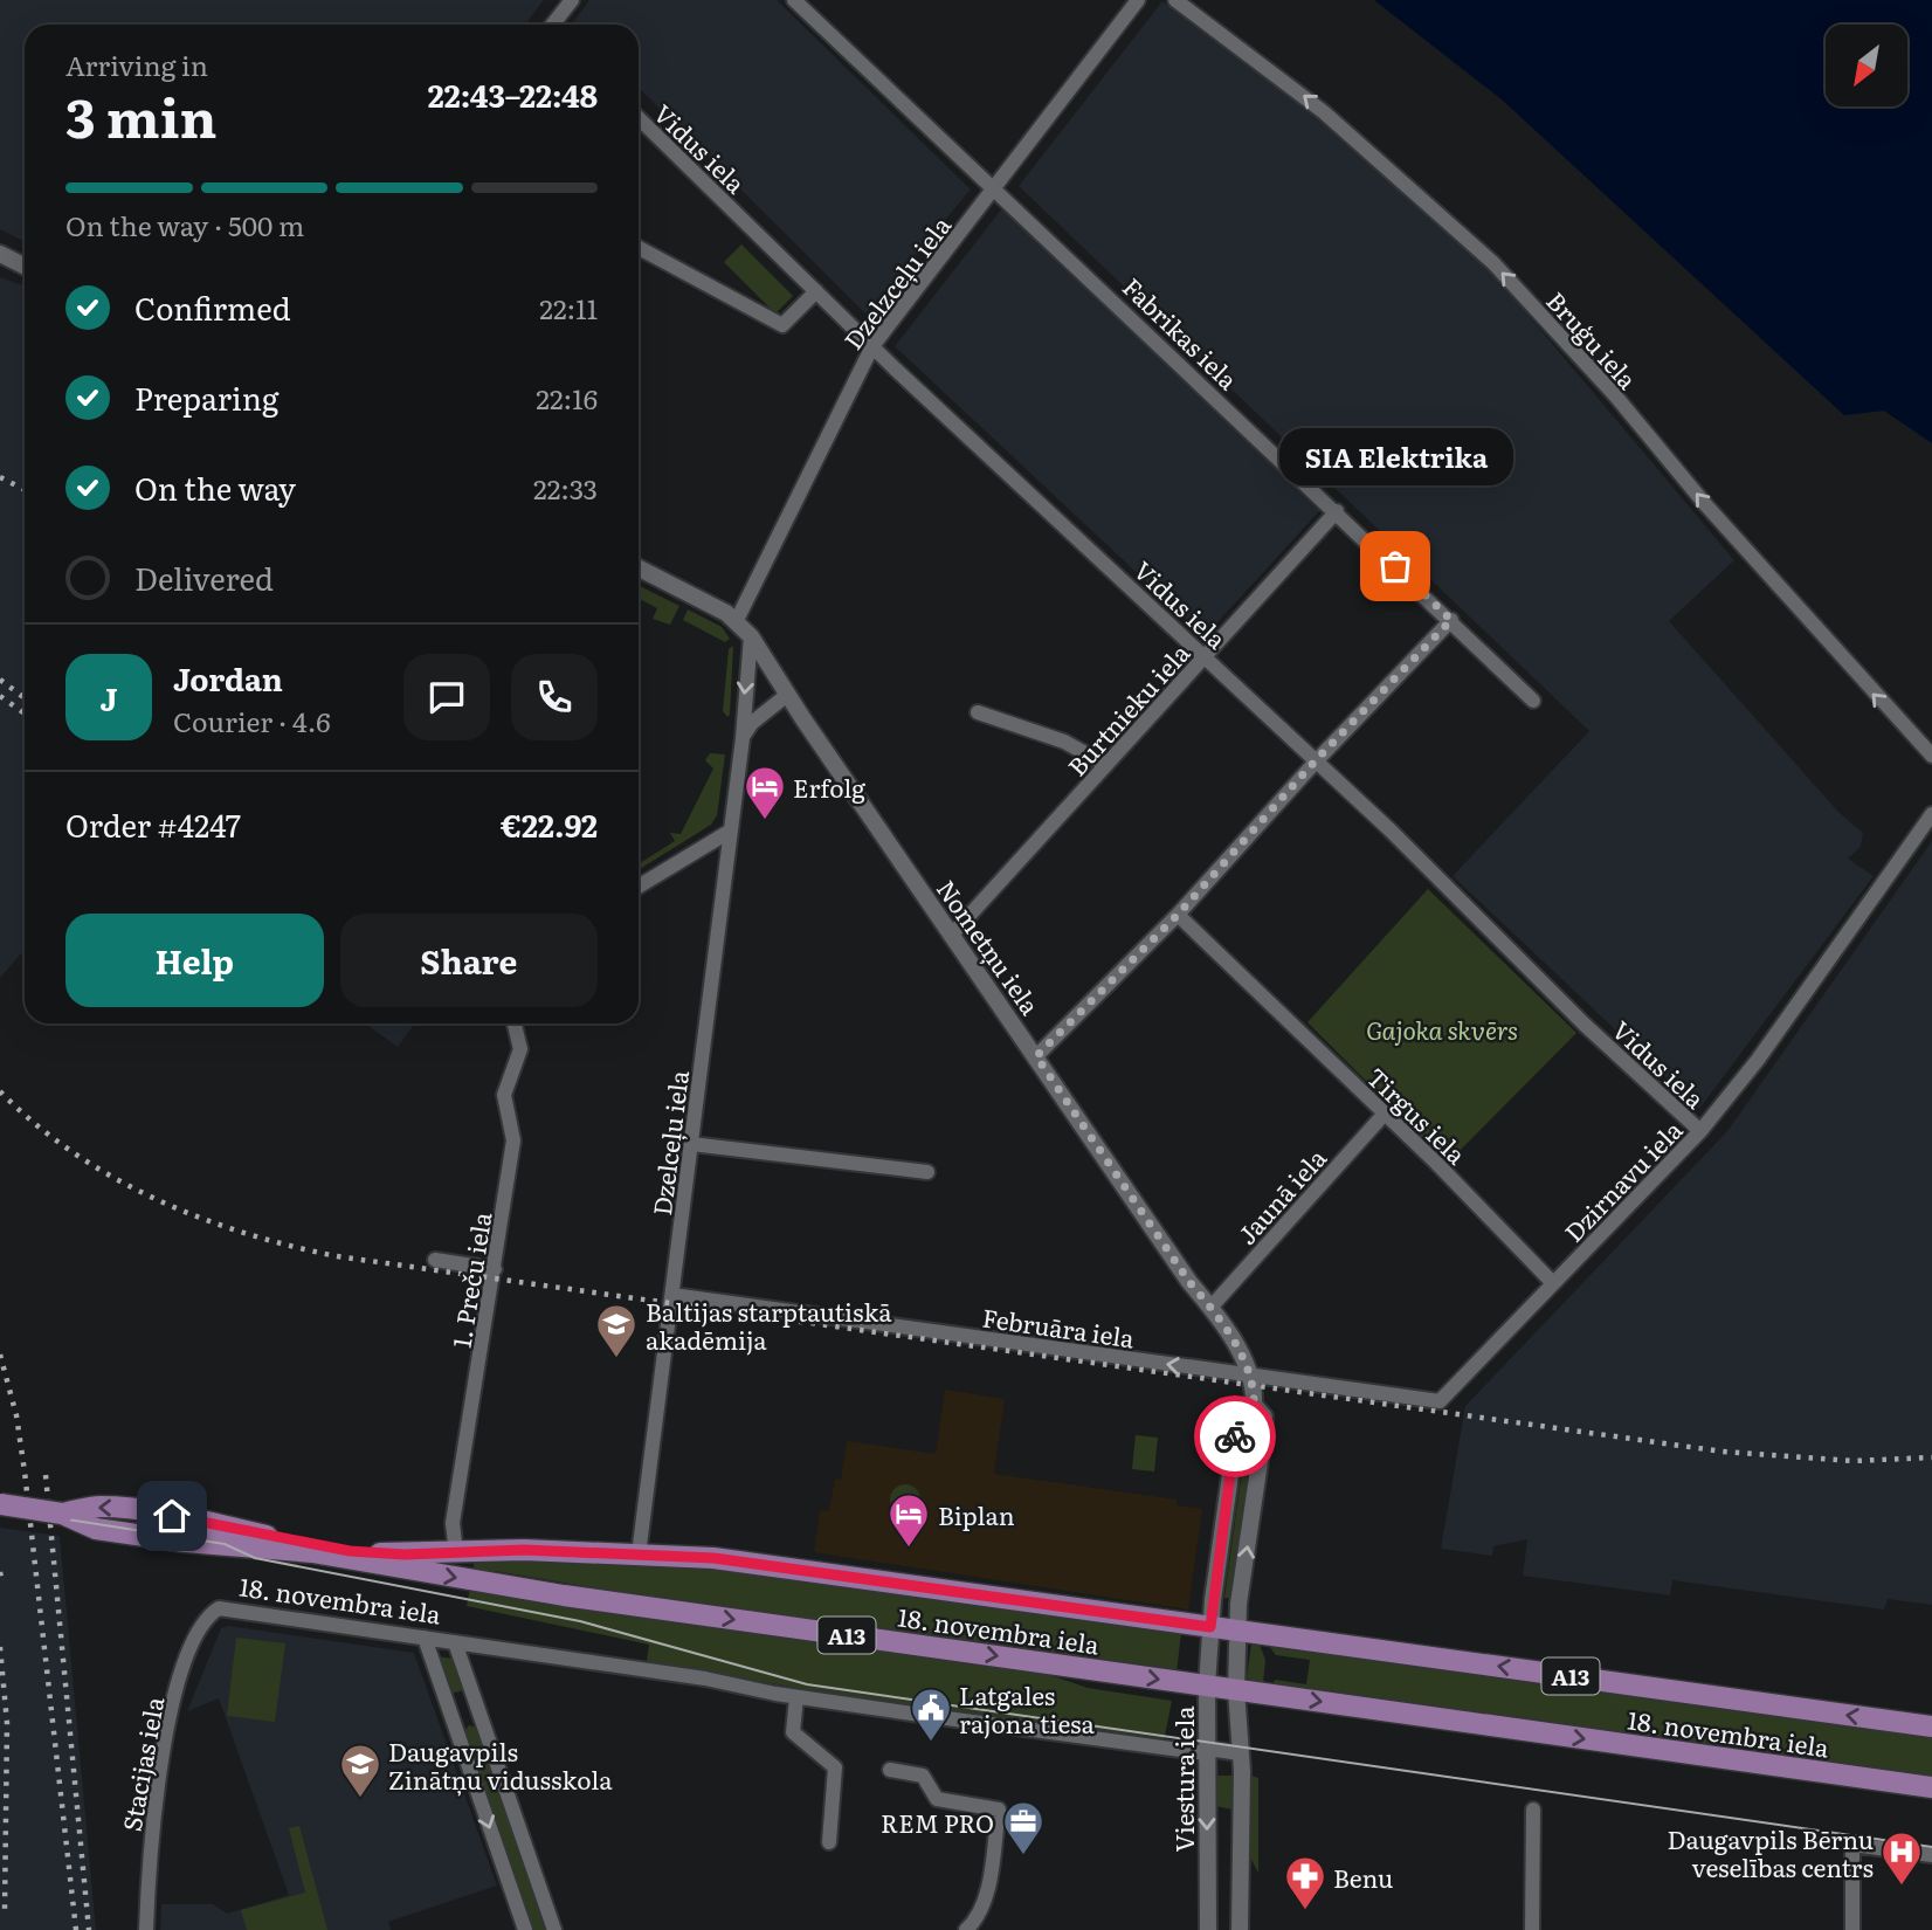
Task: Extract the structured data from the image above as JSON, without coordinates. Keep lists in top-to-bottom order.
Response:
{
  "streets": {
    "main road": ["18. novembra iela", "A13"],
    "street": [
      "Vidus iela",
      "Dzelzceļu iela",
      "Fabrikas iela",
      "Bruģu iela",
      "Burtnieku iela",
      "Nometņu iela",
      "Tirgus iela",
      "Dzelceļu iela",
      "Dzirnavu iela",
      "Jaunā iela",
      "1. Preču iela",
      "Februāra iela",
      "Stacijas iela",
      "Viestura iela"
    ]
  },
  "crossings": [
    ["Vidus iela", "Dzelzceļu iela"],
    ["Vidus iela", "Burtnieku iela"],
    ["Vidus iela", "Dzirnavu iela"],
    ["Dzelzceļu iela", "Fabrikas iela"],
    ["Dzelzceļu iela", "Nometņu iela"],
    ["Fabrikas iela", "Burtnieku iela"],
    ["Burtnieku iela", "Nometņu iela"],
    ["Nometņu iela", "Dzelceļu iela"],
    ["Nometņu iela", "Jaunā iela"],
    ["Nometņu iela", "Februāra iela"],
    ["Nometņu iela", "18. novembra iela"],
    ["Tirgus iela", "Dzirnavu iela"],
    ["Tirgus iela", "Jaunā iela"],
    ["Dzelceļu iela", "Februāra iela"],
    ["Dzelceļu iela", "18. novembra iela"],
    ["Dzirnavu iela", "Februāra iela"],
    ["1. Preču iela", "18. novembra iela"],
    ["18. novembra iela", "Stacijas iela"],
    ["18. novembra iela", "Viestura iela"]
  ],
  "one_way": ["Bruģu iela", "Februāra iela"],
  "parks": ["Gajoka skvērs"],
  "places": {
    "other": ["SIA Elektrika"],
    "hotel": ["Erfolg", "Biplan"],
    "school or university": ["Baltijas starptautiskā akadēmija", "Daugavpils Zinātņu vidusskola"],
    "public building": ["Latgales rajona tiesa"],
    "office": ["REM PRO"],
    "hospital": ["Daugavpils Bērnu veselības centrs"],
    "pharmacy": ["Benu"]
  },
  "north": "bottom left",
  "page": {
    "heading": ["3 min", "Arriving in", "22:43–22:48"],
    "panel": [
      "Jordan",
      "Courier · 4.6",
      "Order #4247",
      "€22.92"
    ],
    "bar": "On the way · 500 m",
    "list": [
      ["Confirmed", "22:11"],
      ["Preparing", "22:16"],
      ["On the way", "22:33"],
      "Delivered"
    ],
    "bubble": "SIA Elektrika",
    "round": "J",
    "buttons": ["Help", "Share"]
  }
}
